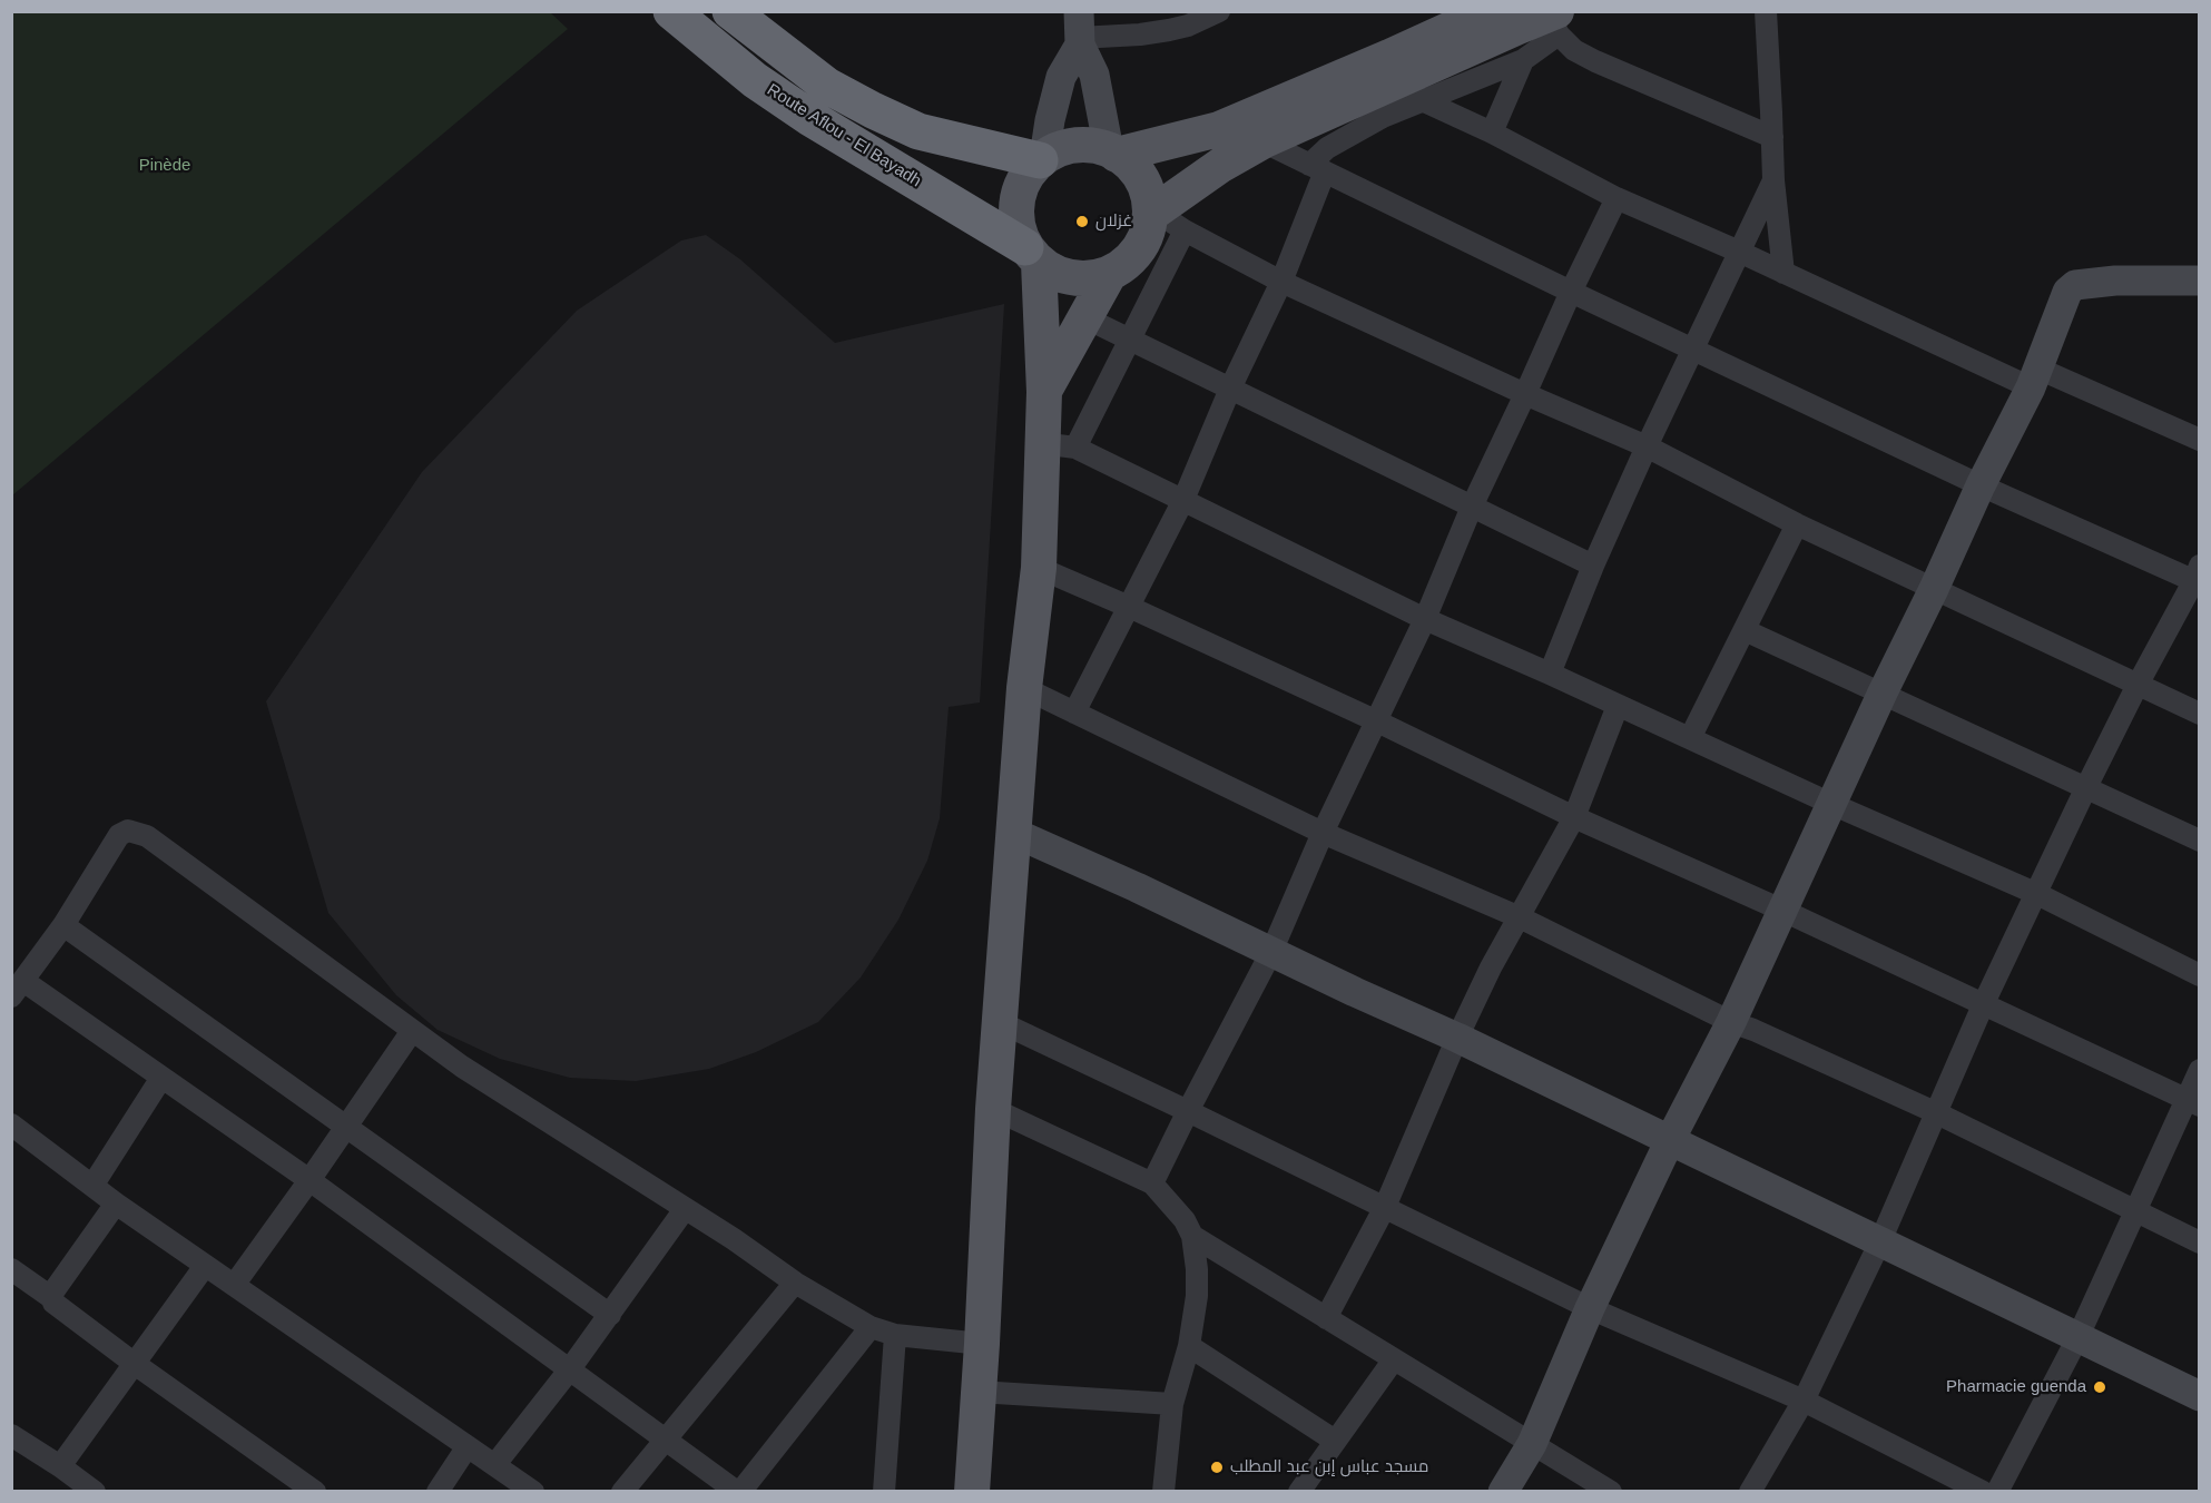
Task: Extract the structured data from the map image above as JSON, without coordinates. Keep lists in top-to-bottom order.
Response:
{
  "streets": {
    "highway": ["Route Aflou - El Bayadh"]
  },
  "parks": ["Pinède"],
  "places": ["غزلان", "Pharmacie guenda", "مسجد عباس إبن عبد المطلب"]
}
